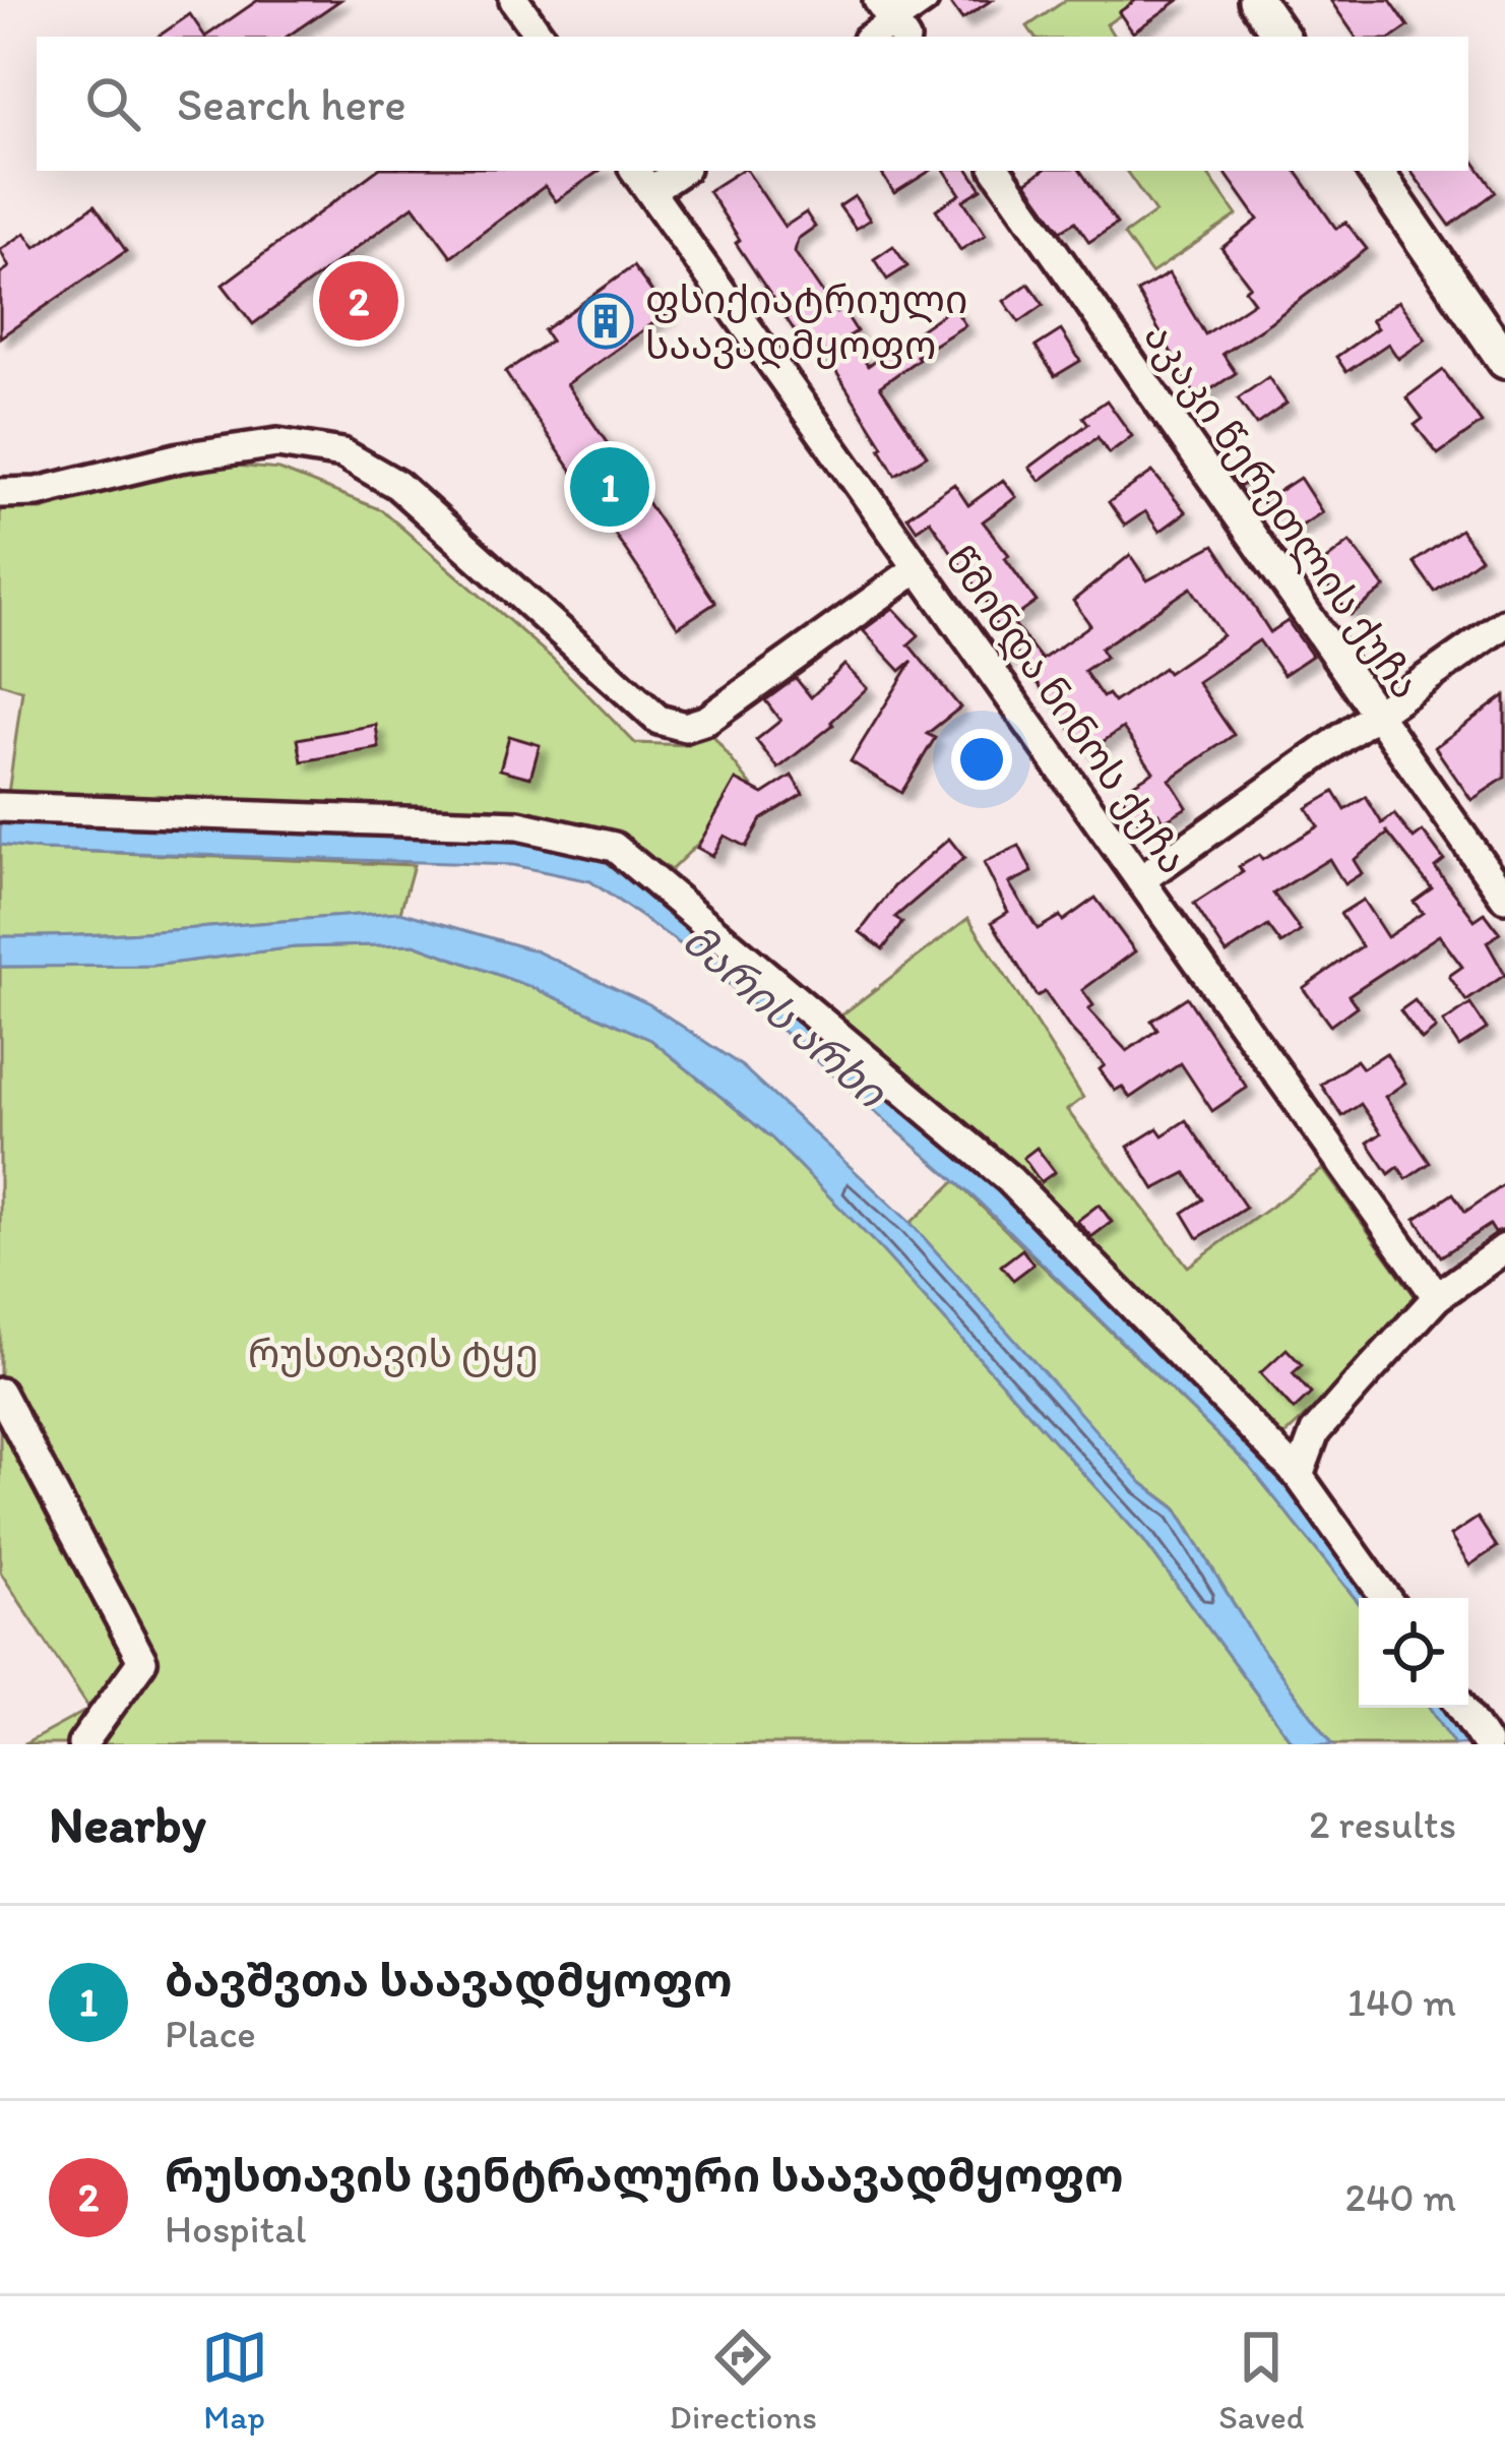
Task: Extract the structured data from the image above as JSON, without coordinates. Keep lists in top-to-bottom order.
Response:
{
  "streets": {
    "street": ["აკაკი წერეთლის ქუჩა", "წმინდა ნინოს ქუჩა"]
  },
  "water": ["მარის არხი"],
  "parks": ["რუსთავის ტყე"],
  "places": {
    "building": ["ფსიქიატრიული საავადმყოფო"]
  },
  "page": {
    "search": "Search here",
    "pins": ["2", "1"],
    "heading": ["Nearby", "2 results"],
    "list": [
      {
        "mark": "1",
        "name": "ბავშვთა საავადმყოფო",
        "note": "Place",
        "value": "140 m"
      },
      {
        "mark": "2",
        "name": "რუსთავის ცენტრალური საავადმყოფო",
        "note": "Hospital",
        "value": "240 m"
      }
    ],
    "nav": ["Map", "Directions", "Saved"]
  }
}
